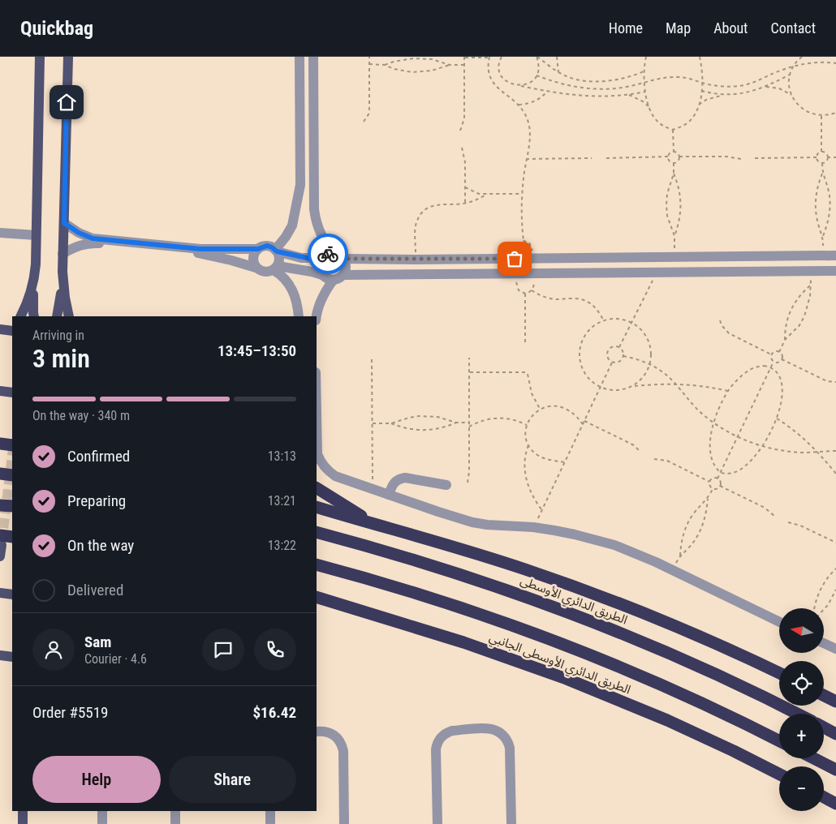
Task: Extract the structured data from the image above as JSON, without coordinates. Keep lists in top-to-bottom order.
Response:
{
  "streets": {
    "highway": ["الطريق الدائري الأوسطى", "الطريق الدائري الأوسطى الجانبي"]
  },
  "north": "left",
  "page": {
    "header": "Quickbag",
    "nav": [
      "Home",
      "Map",
      "About",
      "Contact"
    ],
    "heading": ["3 min", "Arriving in", "13:45–13:50"],
    "panel": [
      "Sam",
      "Courier · 4.6",
      "Order #5519",
      "$16.42"
    ],
    "bar": "On the way · 340 m",
    "list": [
      ["Confirmed", "13:13"],
      ["Preparing", "13:21"],
      ["On the way", "13:22"],
      "Delivered"
    ],
    "map_buttons": ["+", "−"],
    "buttons": ["Help", "Share"]
  }
}
